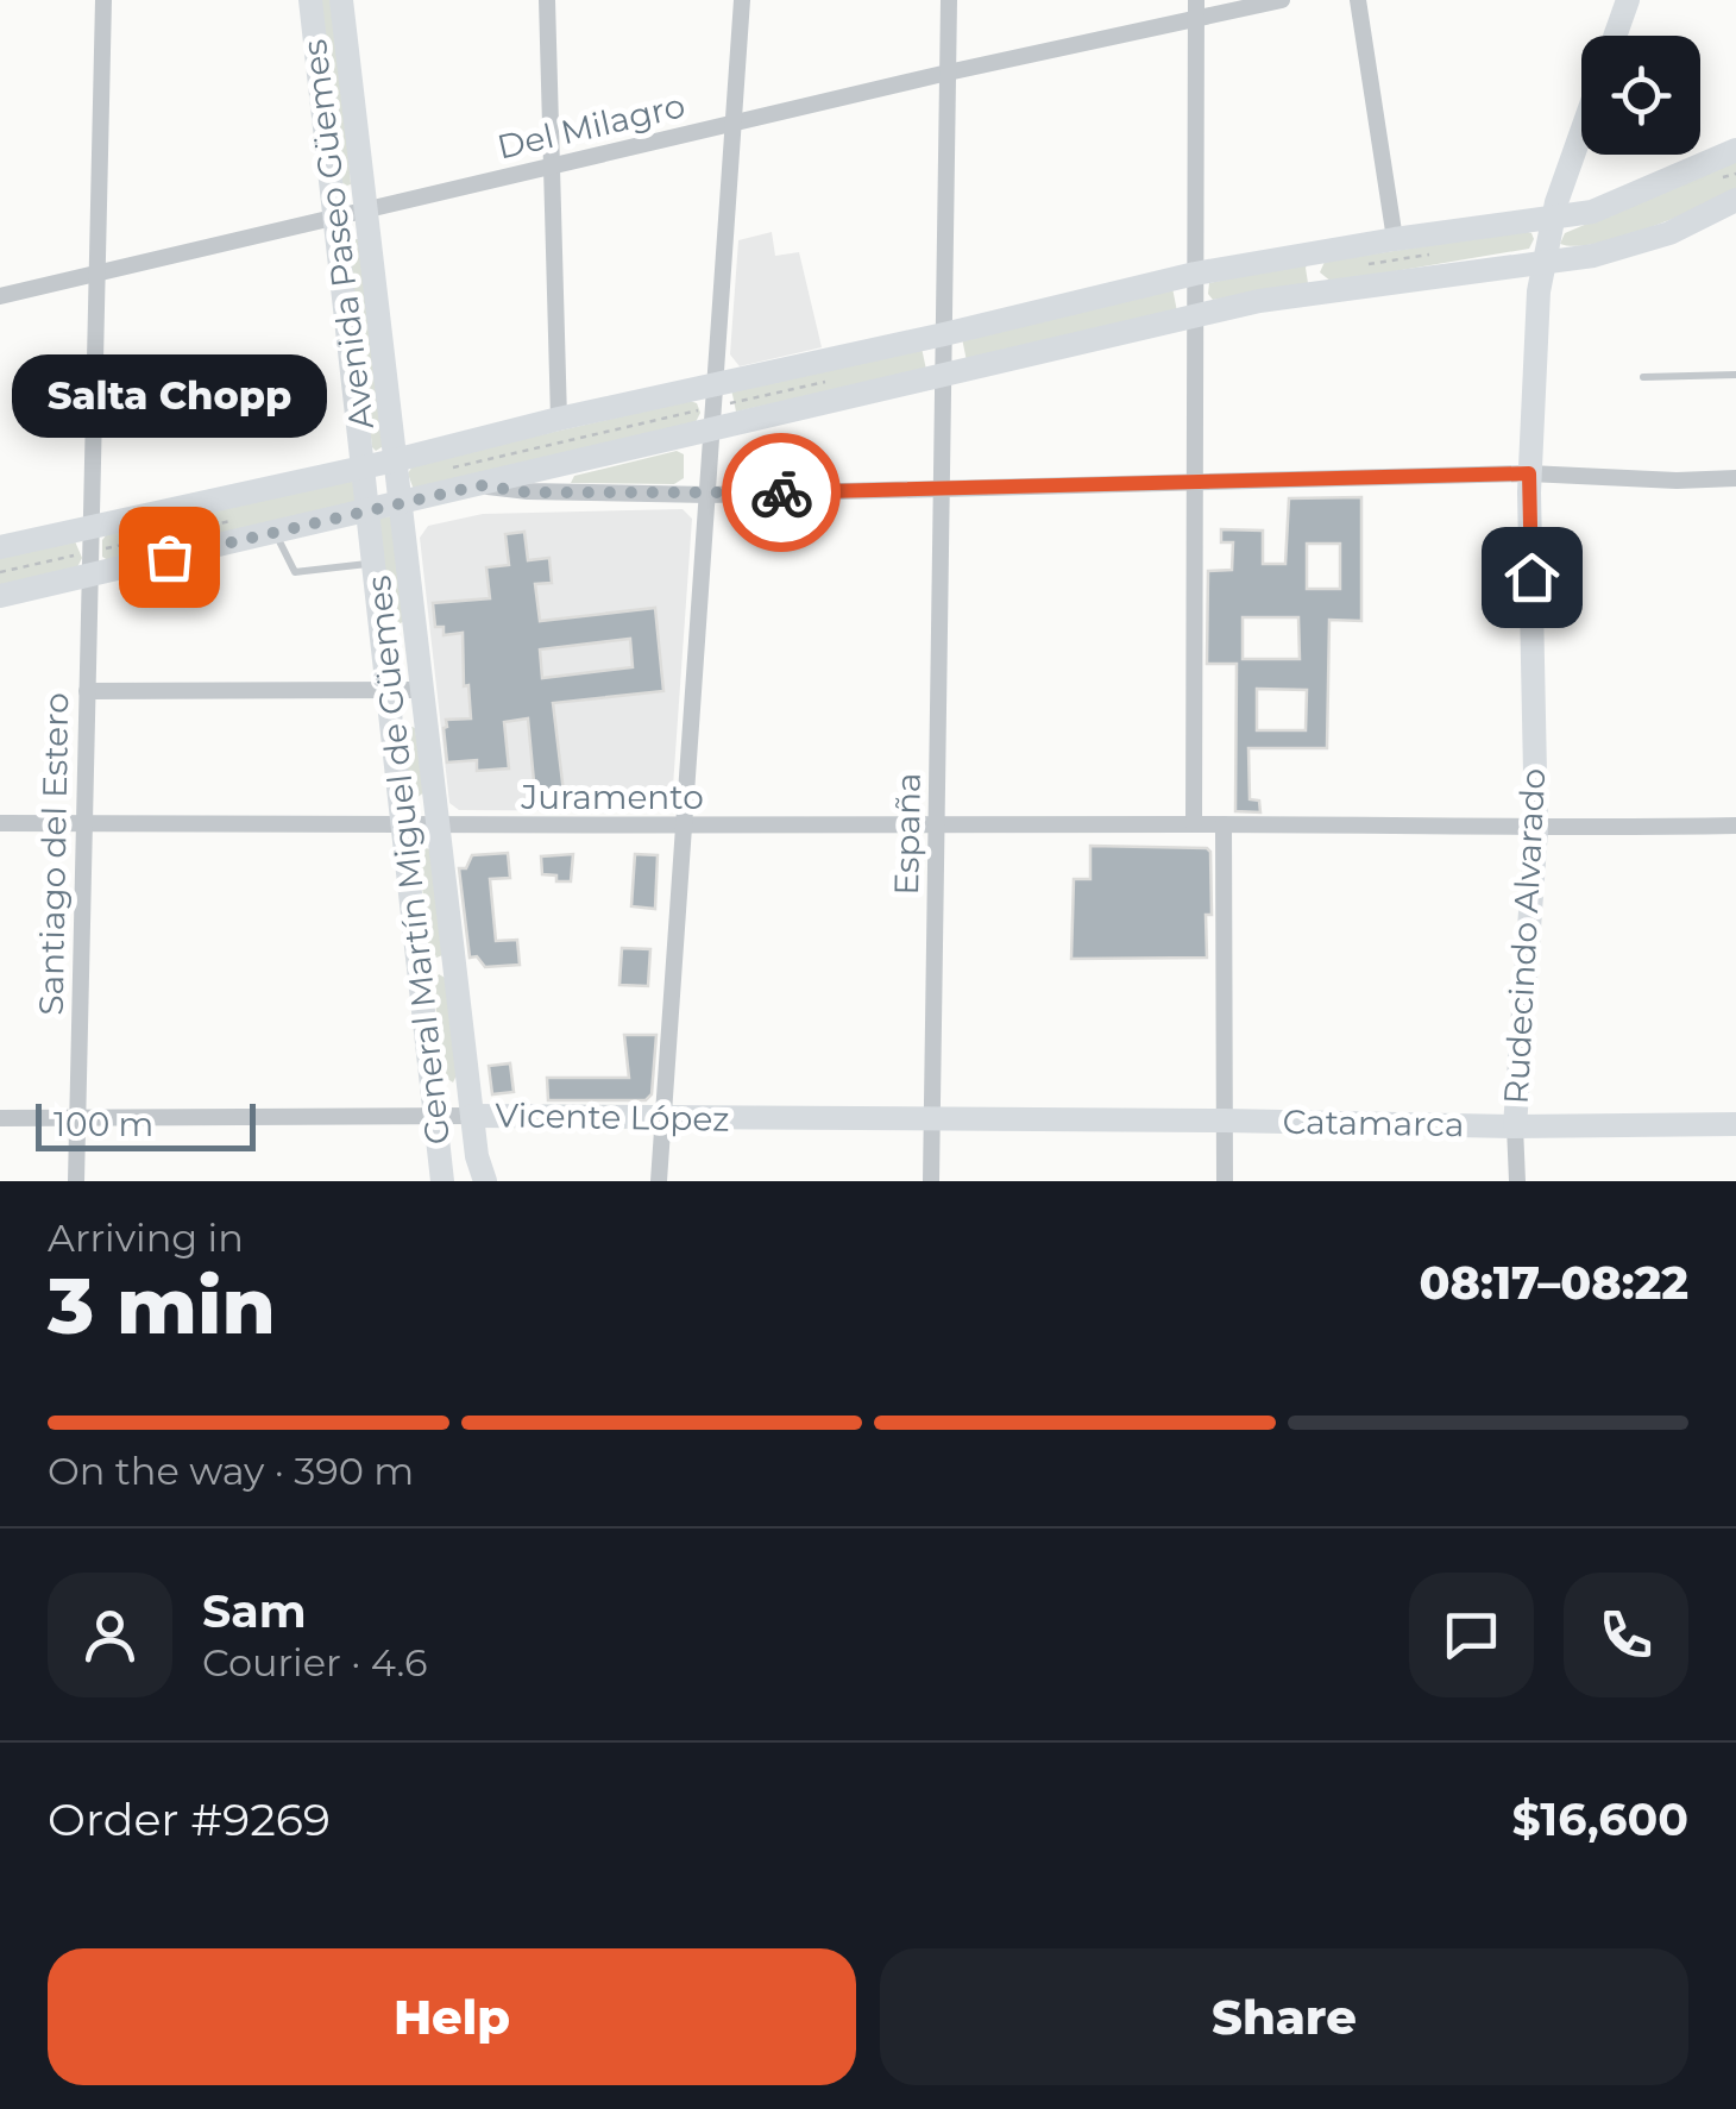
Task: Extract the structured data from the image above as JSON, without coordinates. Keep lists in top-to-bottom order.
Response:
{
  "streets": {
    "main road": [
      "Avenida Paseo Güemes",
      "General Martín Miguel de Güemes",
      "Rudecindo Alvarado",
      "Vicente López",
      "Catamarca"
    ],
    "street": [
      "Del Milagro",
      "Juramento",
      "España",
      "Santiago del Estero"
    ]
  },
  "crossings": [
    ["Del Milagro", "Avenida Paseo Güemes"],
    ["Del Milagro", "España"],
    ["Del Milagro", "Santiago del Estero"],
    ["Avenida Paseo Güemes", "General Martín Miguel de Güemes"],
    ["Juramento", "España"],
    ["Juramento", "Santiago del Estero"],
    ["Juramento", "General Martín Miguel de Güemes"],
    ["Juramento", "Rudecindo Alvarado"],
    ["España", "Vicente López"],
    ["Santiago del Estero", "Vicente López"],
    ["General Martín Miguel de Güemes", "Vicente López"],
    ["Rudecindo Alvarado", "Catamarca"],
    ["Vicente López", "Catamarca"]
  ],
  "places": ["Salta Chopp"],
  "scale_bar": "100 m",
  "page": {
    "bubble": "Salta Chopp",
    "scale": "100 m",
    "heading": ["3 min", "Arriving in", "08:17–08:22"],
    "panel": [
      "Sam",
      "Courier · 4.6",
      "Order #9269",
      "$16,600"
    ],
    "bar": "On the way · 390 m",
    "buttons": ["Help", "Share"]
  }
}
